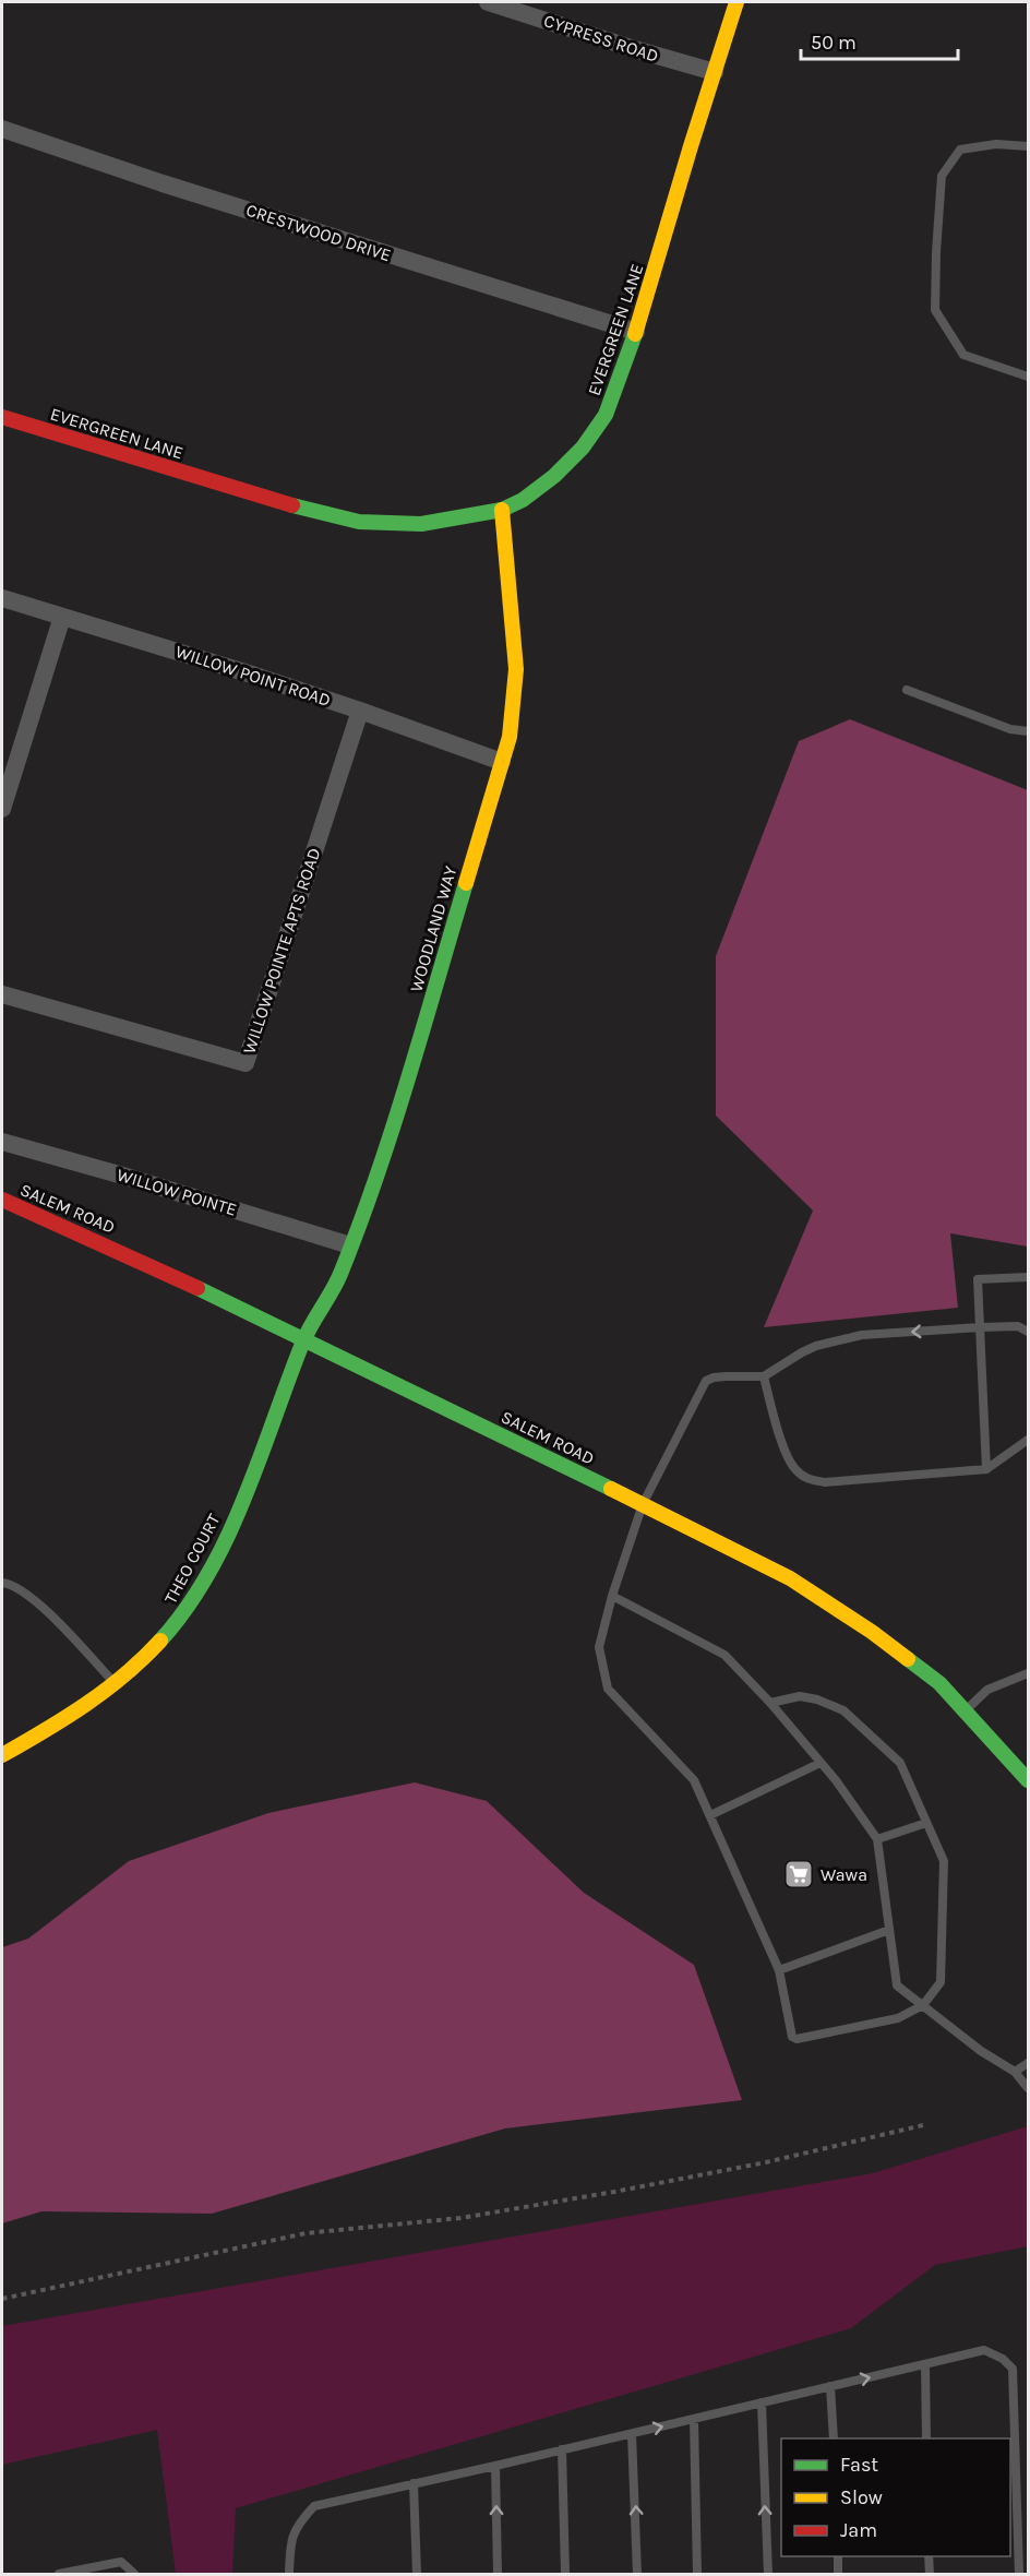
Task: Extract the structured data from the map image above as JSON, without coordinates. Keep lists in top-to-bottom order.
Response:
{
  "streets": {
    "street": [
      "CYPRESS ROAD",
      "CRESTWOOD DRIVE",
      "EVERGREEN LANE",
      "WILLOW POINT ROAD",
      "WOODLAND WAY",
      "WILLOW POINTE APTS ROAD",
      "WILLOW POINTE",
      "SALEM ROAD",
      "THEO COURT"
    ]
  },
  "crossings": [
    ["CYPRESS ROAD", "EVERGREEN LANE"],
    ["CRESTWOOD DRIVE", "EVERGREEN LANE"],
    ["EVERGREEN LANE", "WOODLAND WAY"],
    ["WILLOW POINT ROAD", "WOODLAND WAY"],
    ["WILLOW POINT ROAD", "WILLOW POINTE APTS ROAD"],
    ["WOODLAND WAY", "WILLOW POINTE"],
    ["WOODLAND WAY", "SALEM ROAD"],
    ["WOODLAND WAY", "THEO COURT"],
    ["SALEM ROAD", "THEO COURT"]
  ],
  "places": {
    "supermarket": ["Wawa"]
  },
  "legend": ["Fast", "Slow", "Jam"],
  "scale_bar": "50 m"
}
